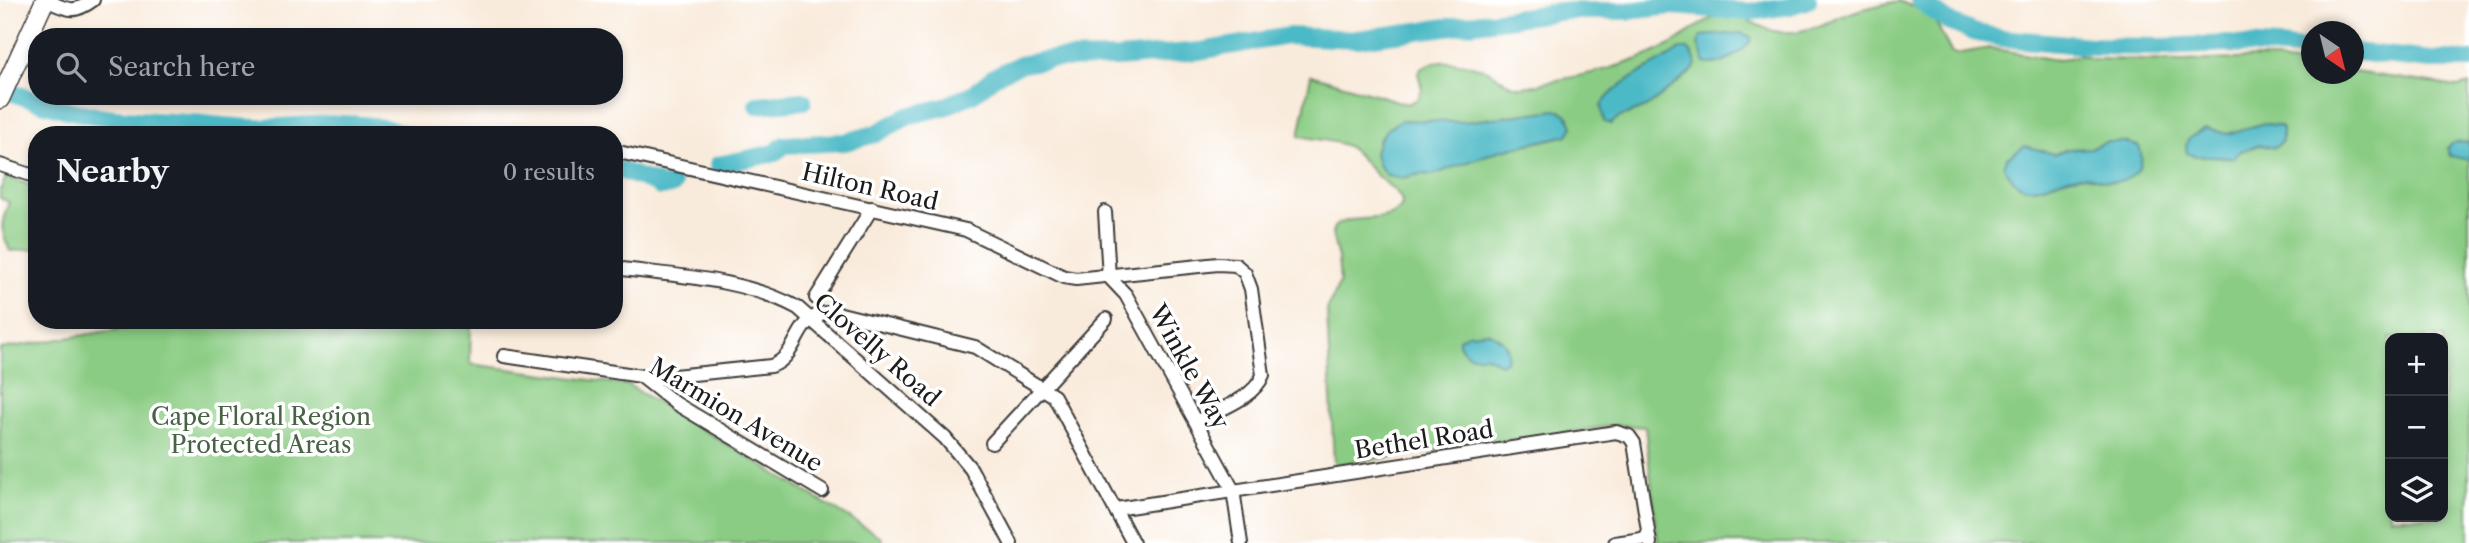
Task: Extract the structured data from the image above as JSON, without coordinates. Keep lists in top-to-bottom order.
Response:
{
  "streets": {
    "street": [
      "Hilton Road",
      "Clovelly Road",
      "Winkle Way",
      "Marmion Avenue",
      "Bethel Road"
    ]
  },
  "crossings": [
    ["Hilton Road", "Winkle Way"],
    ["Winkle Way", "Bethel Road"]
  ],
  "parks": ["Cape Floral Region Protected Areas"],
  "north": "bottom right",
  "page": {
    "search": "Search here",
    "heading": ["Nearby", "0 results"],
    "map_buttons": ["+", "−"]
  }
}
